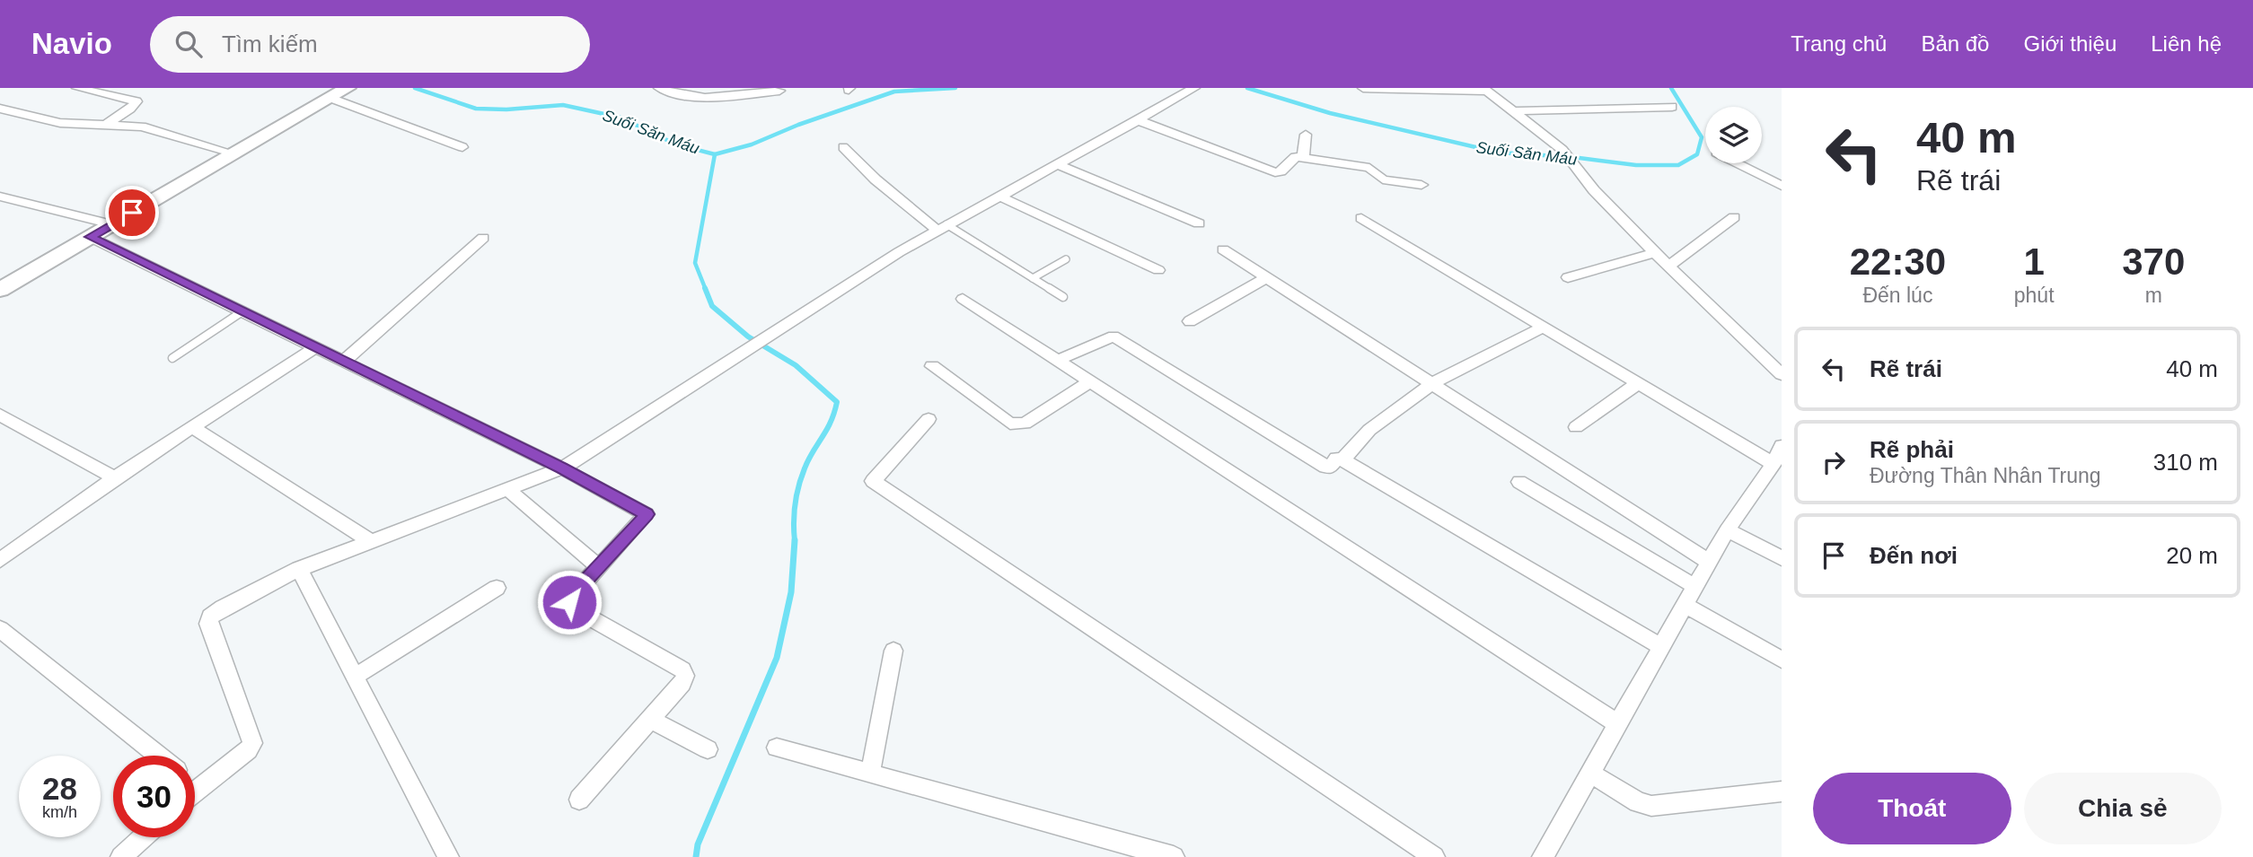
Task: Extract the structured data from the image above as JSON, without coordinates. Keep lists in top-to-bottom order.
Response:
{
  "water": ["Suối Săn Máu"],
  "page": {
    "header": "Navio",
    "search": "Tìm kiếm",
    "nav": [
      "Trang chủ",
      "Bản đồ",
      "Giới thiệu",
      "Liên hệ"
    ],
    "turn": ["40 m", "Rẽ trái"],
    "eta": [
      "22:30",
      "Đến lúc",
      "1",
      "phút",
      "370",
      "m"
    ],
    "list": [
      {
        "name": "Rẽ trái",
        "value": "40 m"
      },
      {
        "name": "Rẽ phải",
        "note": "Đường Thân Nhân Trung",
        "value": "310 m"
      },
      {
        "name": "Đến nơi",
        "value": "20 m"
      }
    ],
    "speed": "28 km/h",
    "limit": "30",
    "buttons": ["Thoát", "Chia sẻ"]
  }
}
